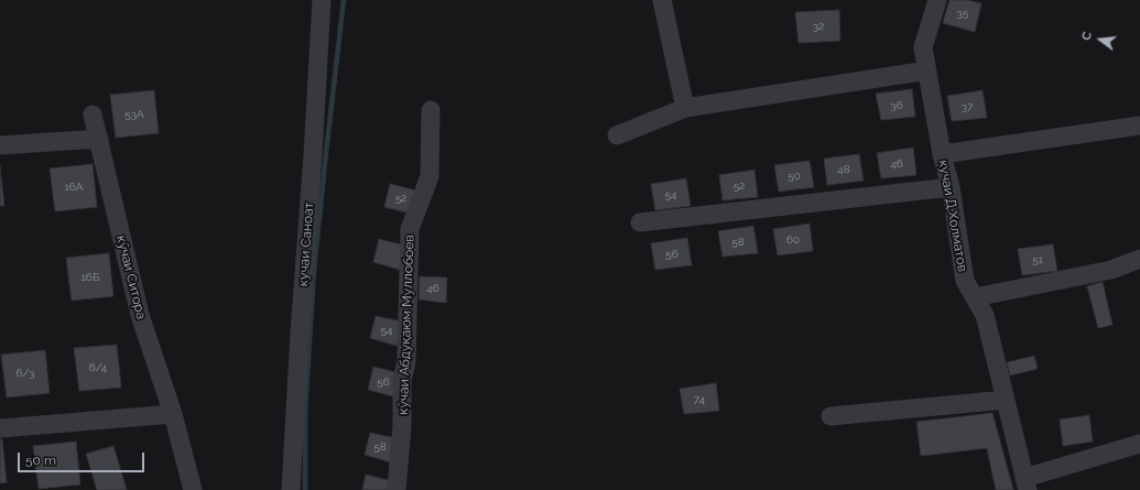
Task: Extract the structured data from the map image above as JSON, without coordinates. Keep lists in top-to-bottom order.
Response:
{
  "streets": {
    "street": [
      "кучаи Д,Холматов",
      "кучаи Саноат",
      "кӯчаи Ситора",
      "кӯчаи Абдуқаюм Муллобоев"
    ]
  },
  "house_numbers": [
    "35",
    "32",
    "36",
    "37",
    "53А",
    "46",
    "48",
    "50",
    "52",
    "16А",
    "54",
    "52",
    "60",
    "58",
    "56",
    "51",
    "16Б",
    "46",
    "54",
    "6/4",
    "6/3",
    "56",
    "74",
    "58"
  ],
  "scale_bar": "50 m",
  "north": "left"
}
